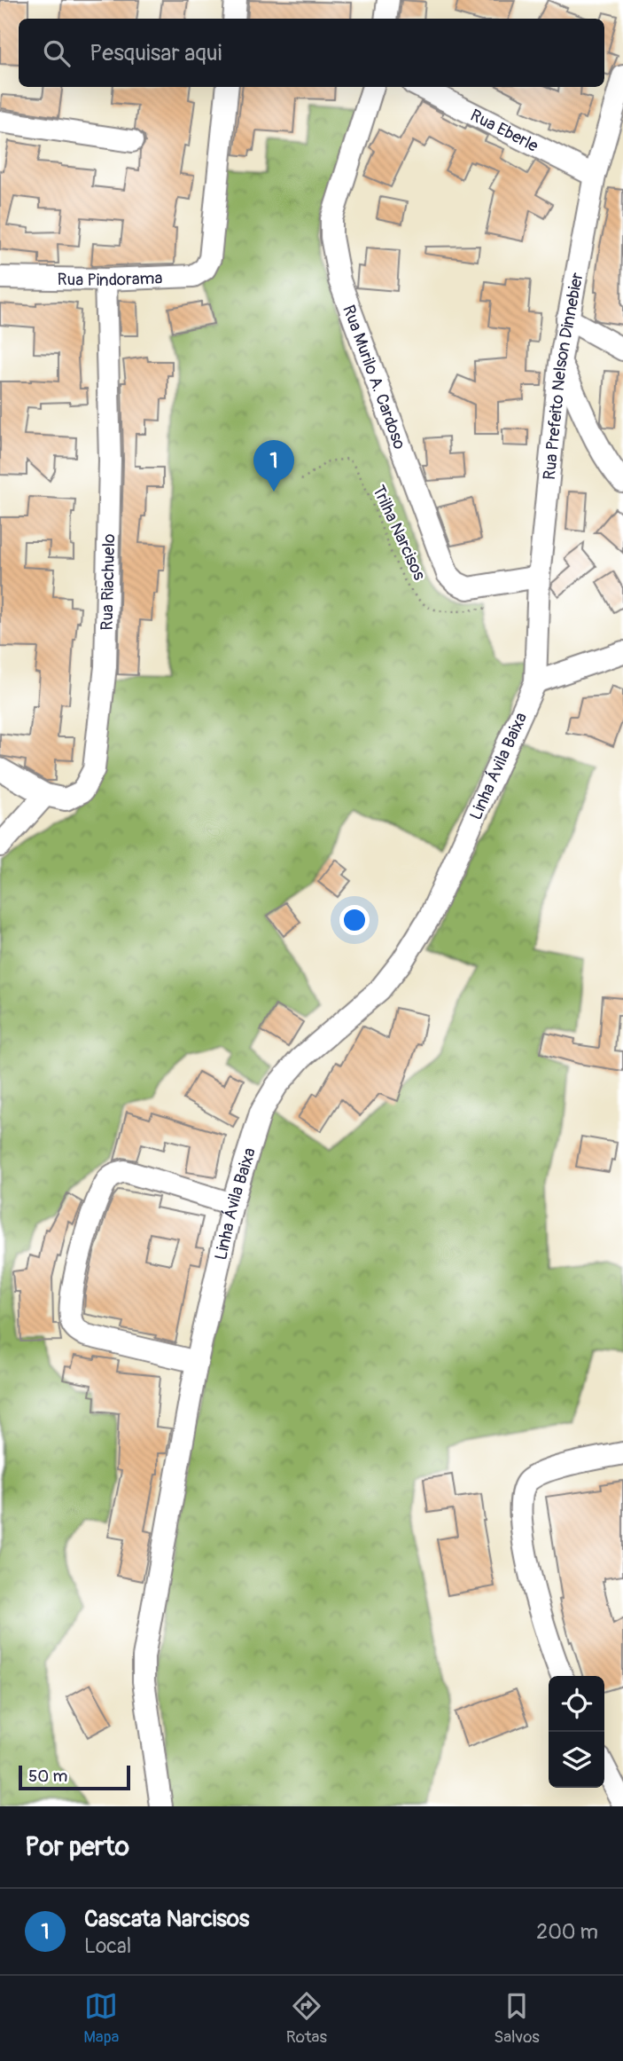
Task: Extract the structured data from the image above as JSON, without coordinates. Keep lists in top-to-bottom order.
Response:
{
  "streets": {
    "street": [
      "Rua Eberle",
      "Rua Pindorama",
      "Rua Prefeito Nelson Dinnebier",
      "Rua Murilo A. Cardoso",
      "Rua Riachuelo",
      "Linha Ávila Baixa"
    ],
    "path": ["Trilha Narcisos"]
  },
  "crossings": [
    ["Rua Eberle", "Rua Prefeito Nelson Dinnebier"],
    ["Rua Pindorama", "Rua Riachuelo"],
    ["Rua Prefeito Nelson Dinnebier", "Rua Murilo A. Cardoso"],
    ["Rua Prefeito Nelson Dinnebier", "Linha Ávila Baixa"]
  ],
  "scale_bar": "50 m",
  "page": {
    "search": "Pesquisar aqui",
    "pins": "1",
    "scale": "50 m",
    "heading": "Por perto",
    "list": [
      {
        "mark": "1",
        "name": "Cascata Narcisos",
        "note": "Local",
        "value": "200 m"
      }
    ],
    "nav": ["Mapa", "Rotas", "Salvos"]
  }
}
